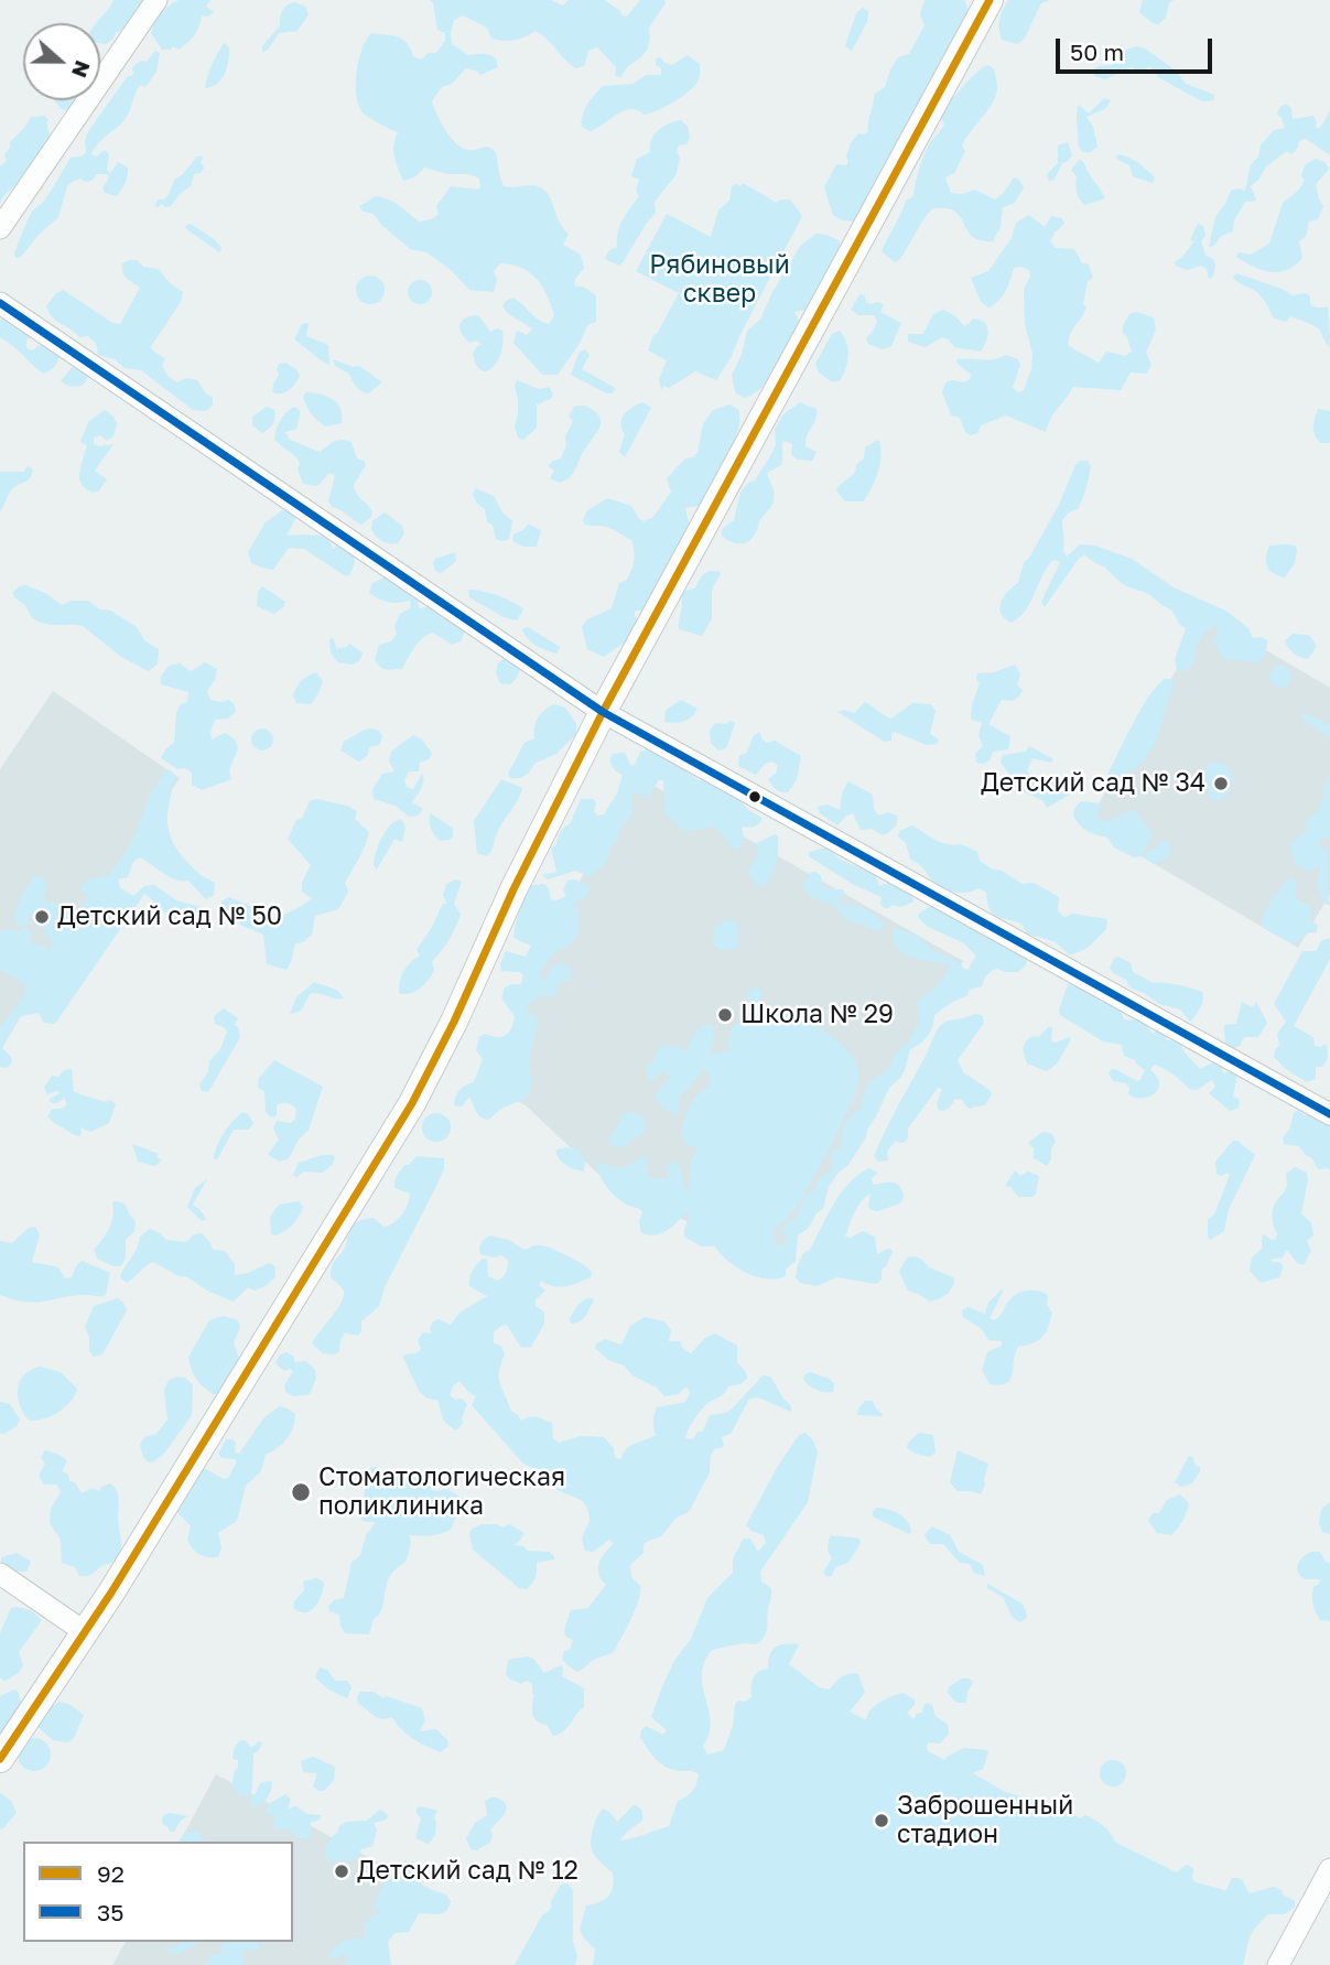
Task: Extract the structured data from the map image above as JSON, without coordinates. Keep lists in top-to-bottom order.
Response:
{
  "parks": ["Рябиновый сквер"],
  "places": [
    "Детский сад № 34",
    "Детский сад № 50",
    "Школа № 29",
    "Стоматологическая поликлиника",
    "Заброшенный стадион",
    "Детский сад № 12"
  ],
  "lines": ["transit line 92", "transit line 35"],
  "legend": ["92", "35"],
  "scale_bar": "50 m",
  "north": "right"
}
